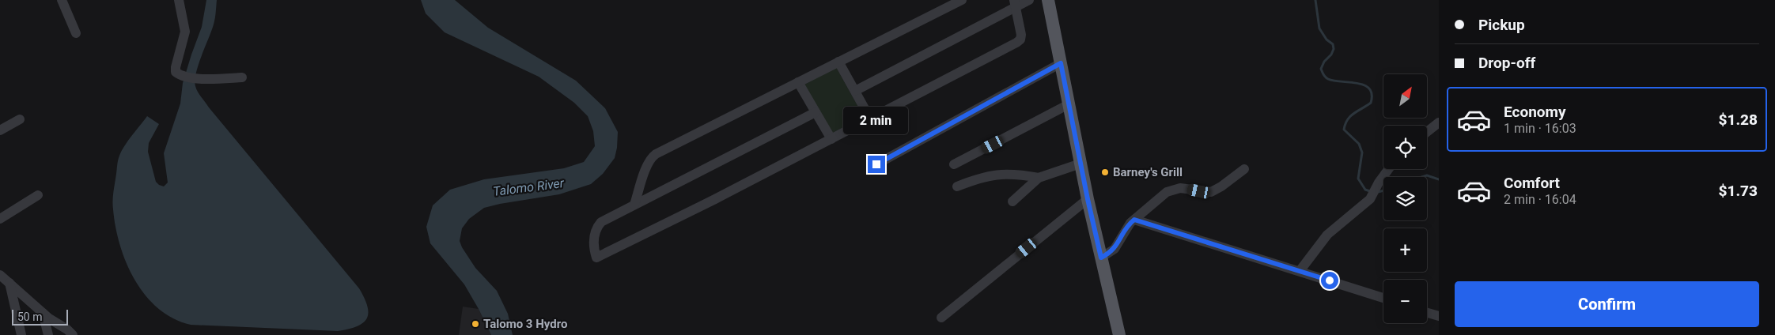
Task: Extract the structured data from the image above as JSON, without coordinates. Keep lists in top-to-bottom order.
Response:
{
  "water": ["Talomo River"],
  "places": ["Barney's Grill", "Talomo 3 Hydro"],
  "scale_bar": "50 m",
  "north": "top right",
  "page": {
    "banner": ["Pickup", "Drop-off"],
    "map_buttons": ["+", "−"],
    "list": [
      {
        "name": "Economy",
        "note": "1 min · 16:03",
        "value": "$1.28"
      },
      {
        "name": "Comfort",
        "note": "2 min · 16:04",
        "value": "$1.73"
      }
    ],
    "bubble": "2 min",
    "buttons": "Confirm",
    "scale": "50 m"
  }
}
